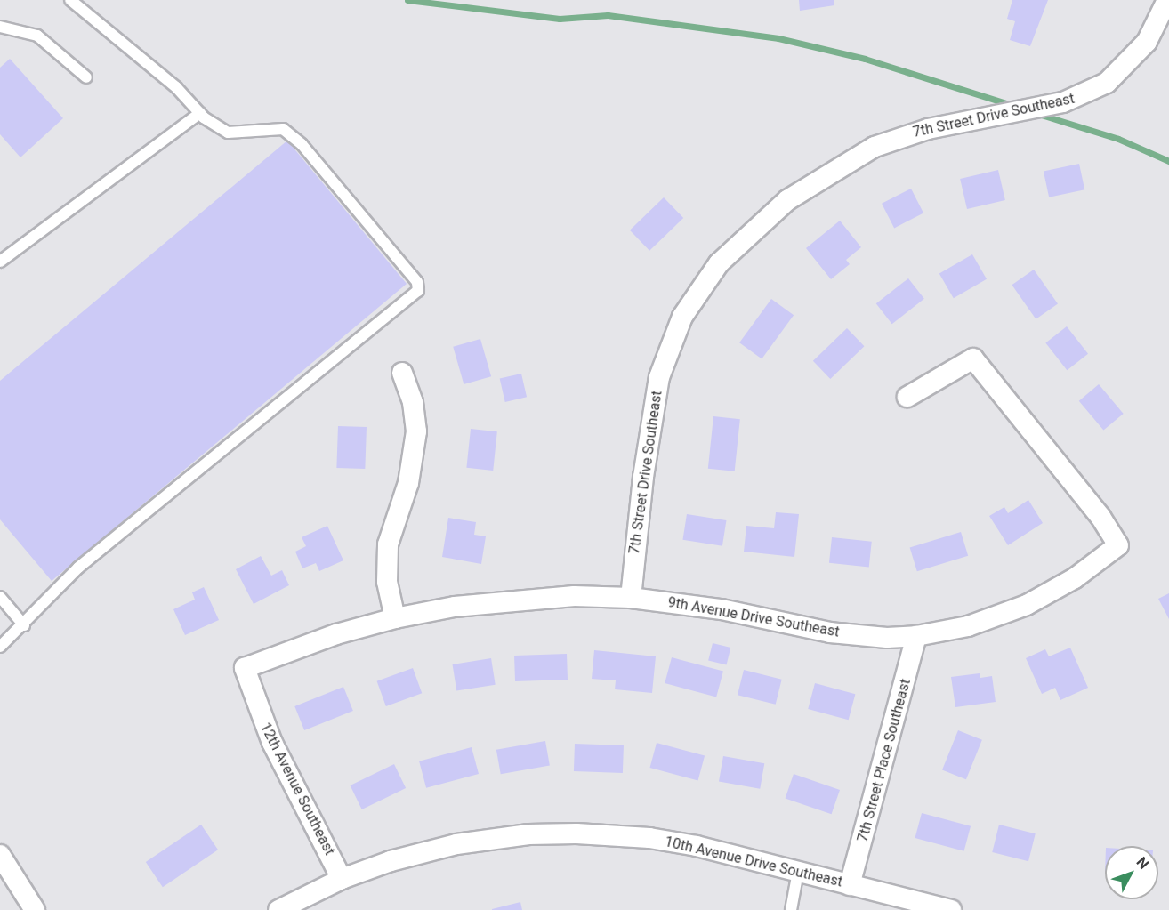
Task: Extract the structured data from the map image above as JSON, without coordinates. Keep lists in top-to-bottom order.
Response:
{
  "streets": {
    "street": [
      "7th Street Drive Southeast",
      "9th Avenue Drive Southeast",
      "7th Street Place Southeast",
      "12th Avenue Southeast",
      "10th Avenue Drive Southeast"
    ]
  },
  "crossings": [
    ["7th Street Drive Southeast", "9th Avenue Drive Southeast"],
    ["9th Avenue Drive Southeast", "7th Street Place Southeast"],
    ["9th Avenue Drive Southeast", "12th Avenue Southeast"],
    ["7th Street Place Southeast", "10th Avenue Drive Southeast"],
    ["12th Avenue Southeast", "10th Avenue Drive Southeast"]
  ],
  "north": "top right"
}
